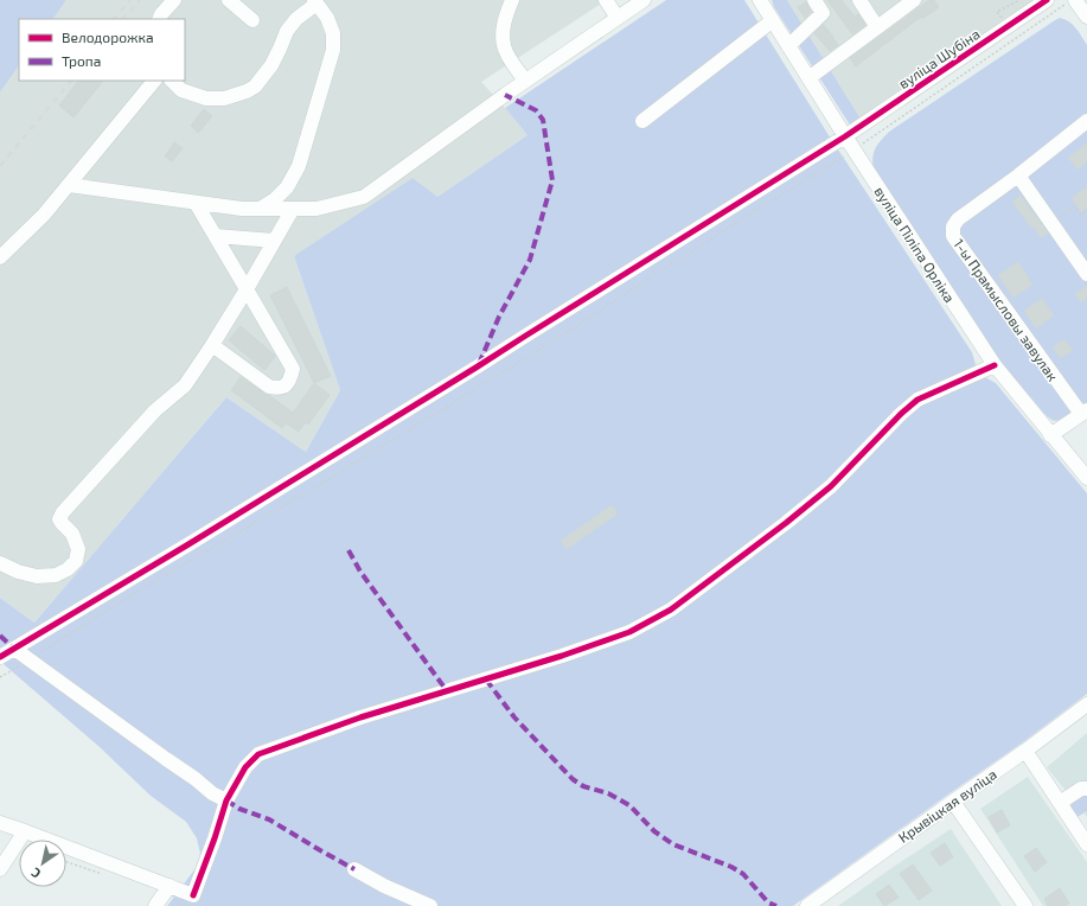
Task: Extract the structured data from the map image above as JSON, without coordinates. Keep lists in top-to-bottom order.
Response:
{
  "streets": {
    "street": [
      "вуліца Шубіна",
      "вуліца Піліпа Орліка",
      "1-ы Прамысловы завулак",
      "Крывіцкая вуліца"
    ]
  },
  "crossings": [
    ["вуліца Шубіна", "вуліца Піліпа Орліка"]
  ],
  "legend": ["Велодорожка", "Тропа"],
  "north": "bottom left"
}
